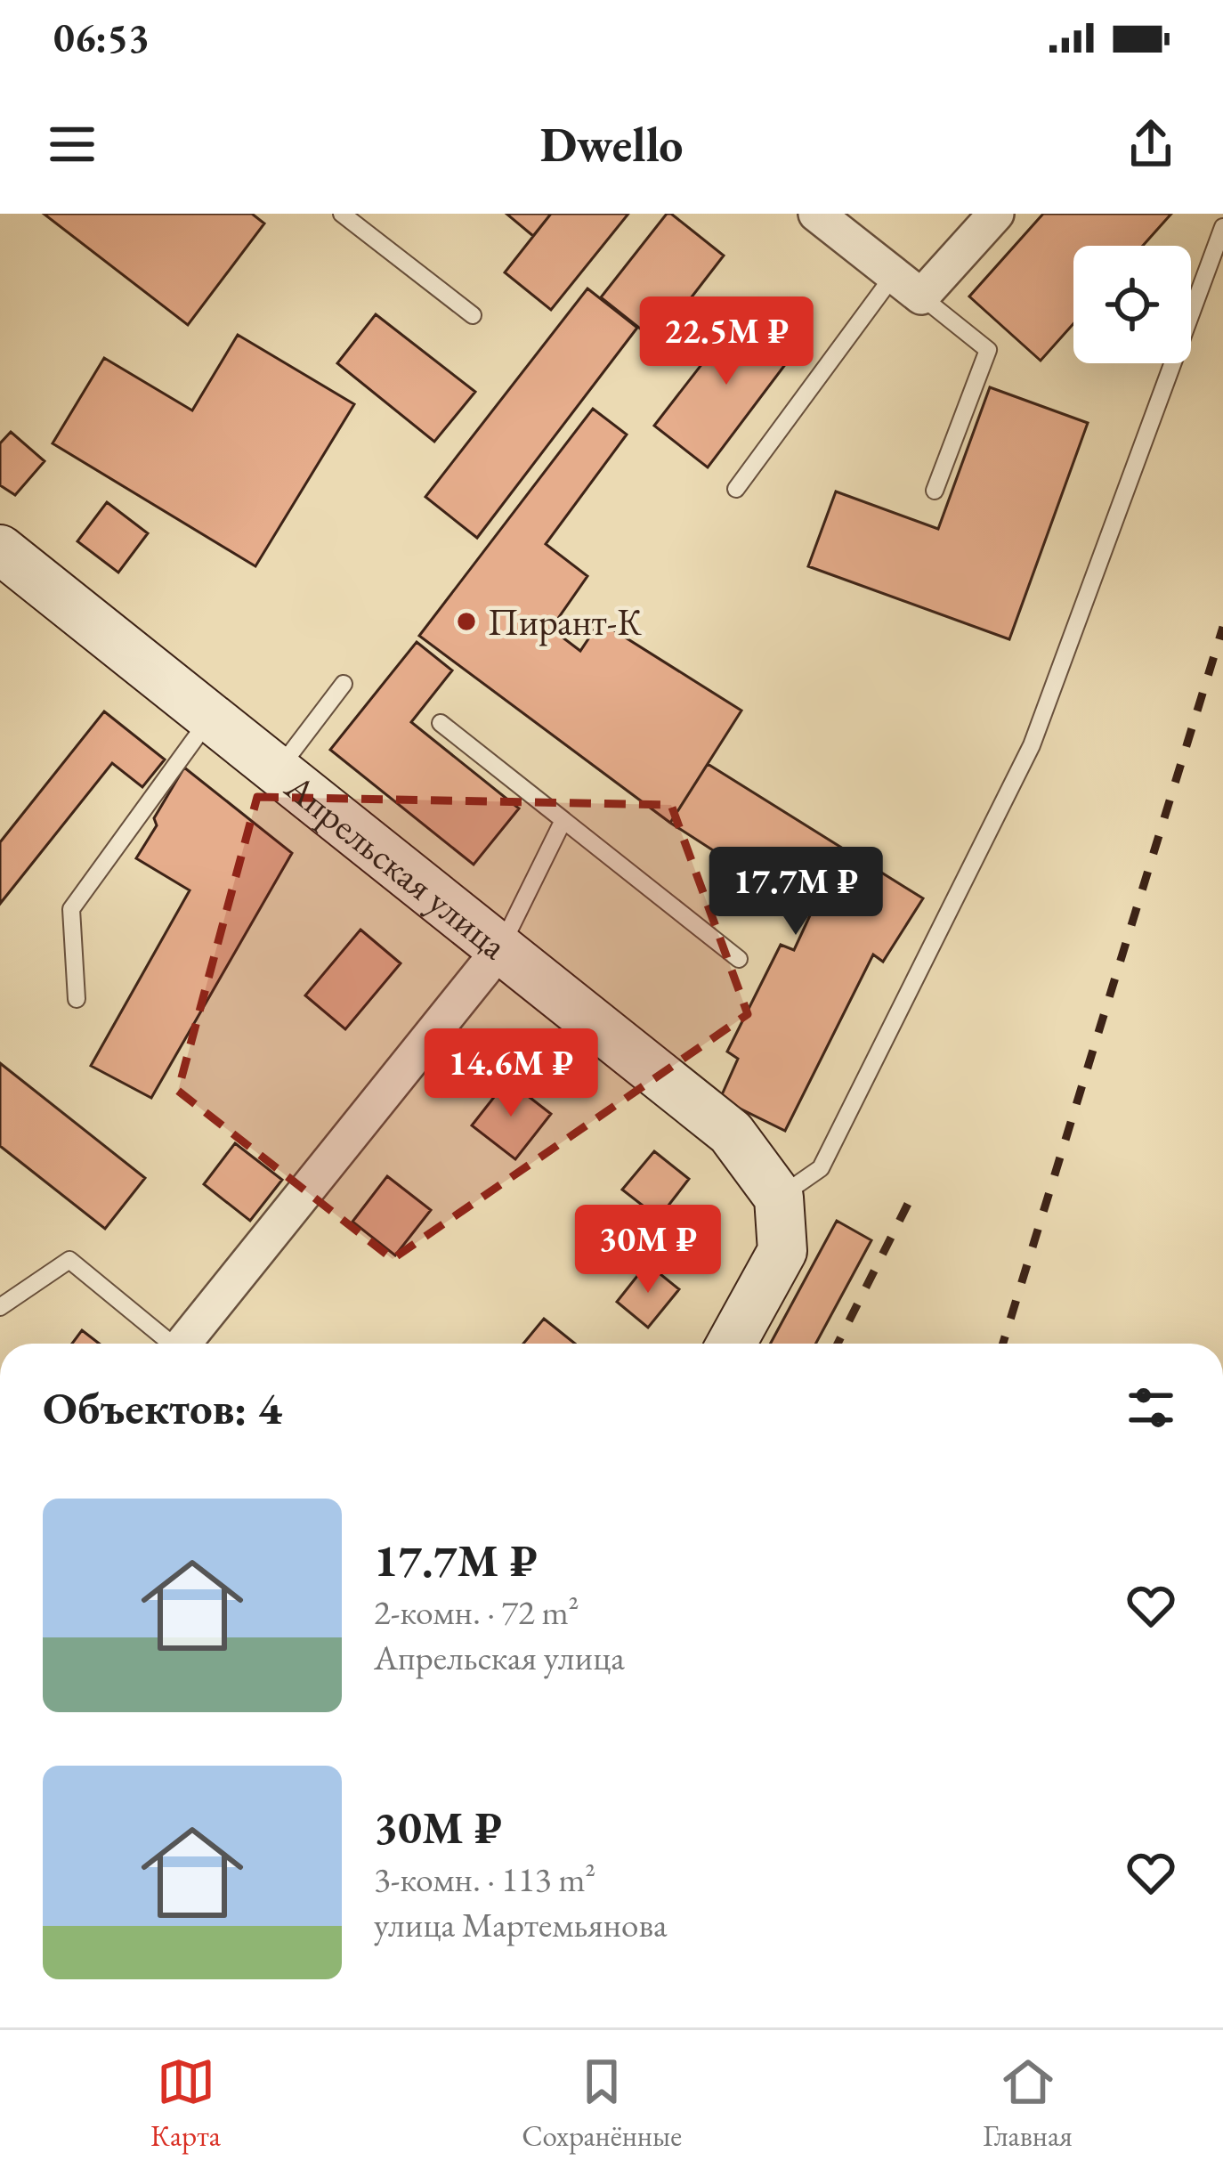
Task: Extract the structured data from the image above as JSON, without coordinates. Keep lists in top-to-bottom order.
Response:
{
  "streets": {
    "street": ["Апрельская улица"]
  },
  "places": ["Пирант-К"],
  "page": {
    "status": "06:53",
    "header": "Dwello",
    "price": [
      "22.5M ₽",
      "17.7M ₽",
      "14.6M ₽",
      "30M ₽"
    ],
    "heading": "Объектов: 4",
    "list": [
      {
        "name": "17.7M ₽",
        "note": "2-комн. · 72 m² · Апрельская улица"
      },
      {
        "name": "30M ₽",
        "note": "3-комн. · 113 m² · улица Мартемьянова"
      }
    ],
    "tabs": ["Карта", "Сохранённые", "Главная"]
  }
}
